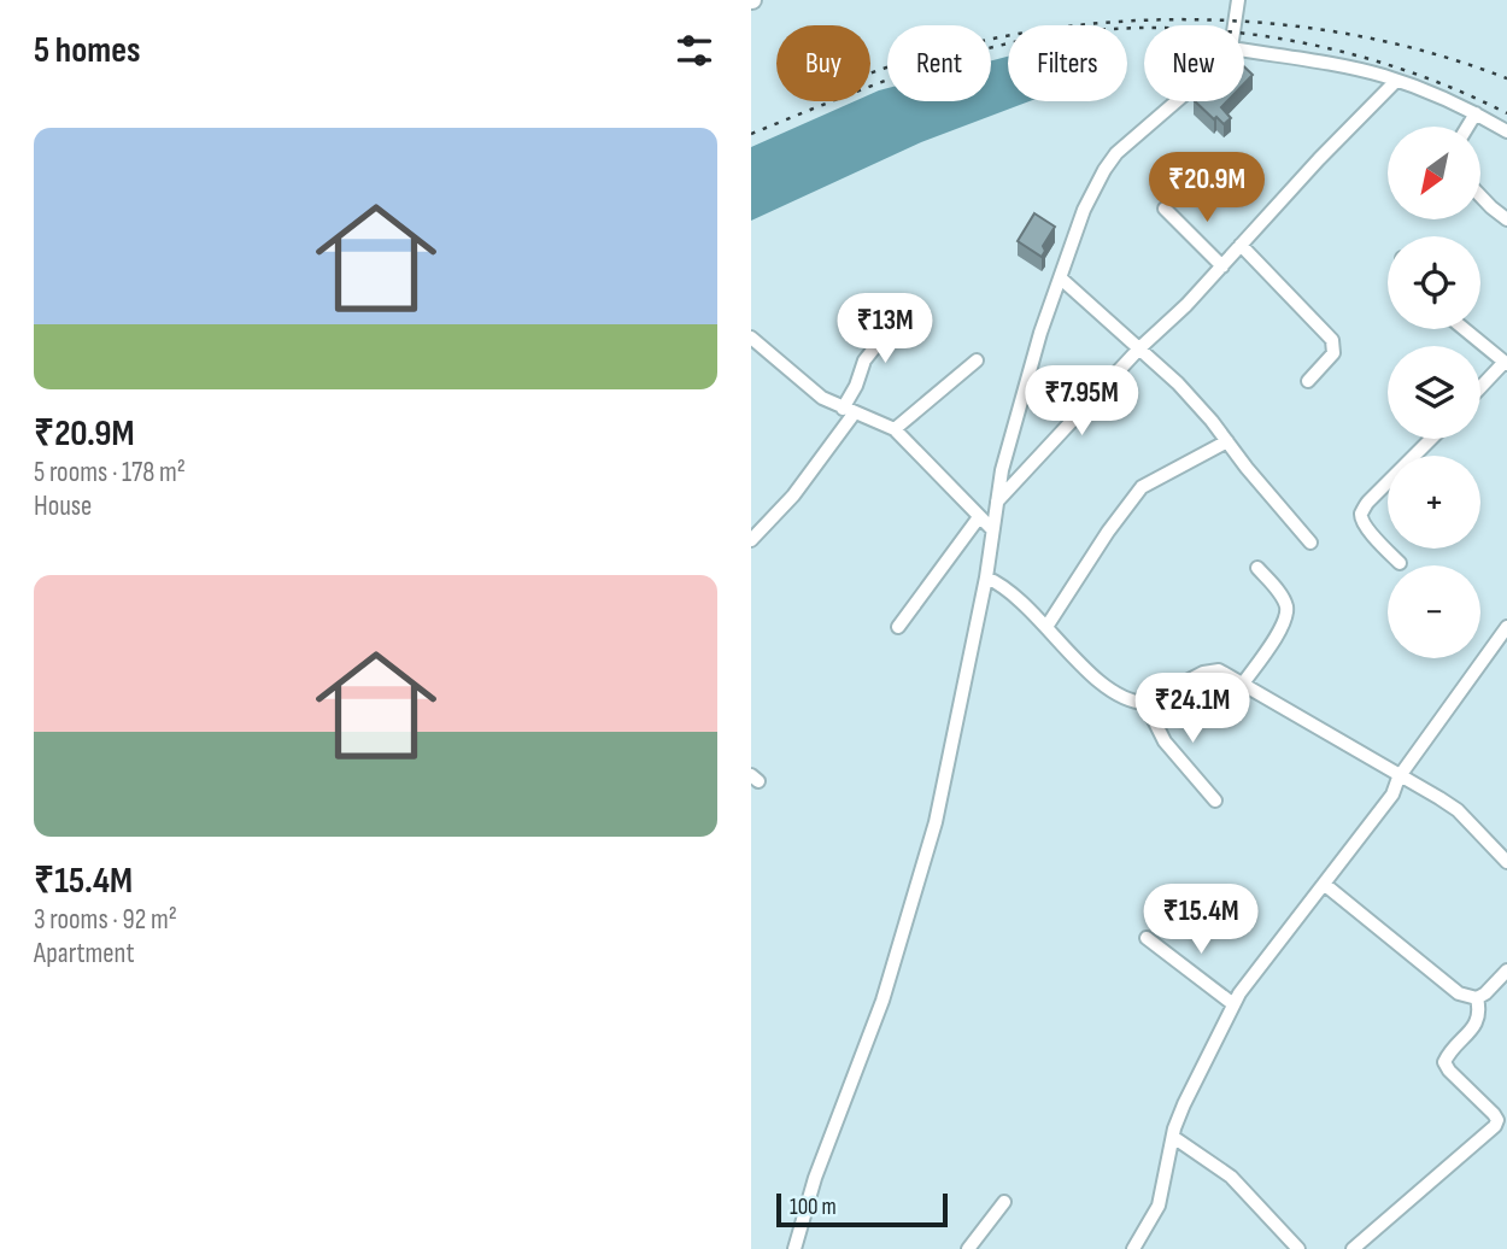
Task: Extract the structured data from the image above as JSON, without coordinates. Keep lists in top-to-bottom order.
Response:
{
  "scale_bar": "100 m",
  "north": "bottom left",
  "page": {
    "heading": "5 homes",
    "chip": [
      "Buy",
      "Rent",
      "Filters",
      "New"
    ],
    "list": [
      {
        "name": "₹20.9M",
        "note": "5 rooms · 178 m² · House"
      },
      {
        "name": "₹15.4M",
        "note": "3 rooms · 92 m² · Apartment"
      }
    ],
    "map_buttons": ["+", "−"],
    "price": [
      "₹20.9M",
      "₹13M",
      "₹7.95M",
      "₹24.1M",
      "₹15.4M"
    ],
    "scale": "100 m"
  }
}
